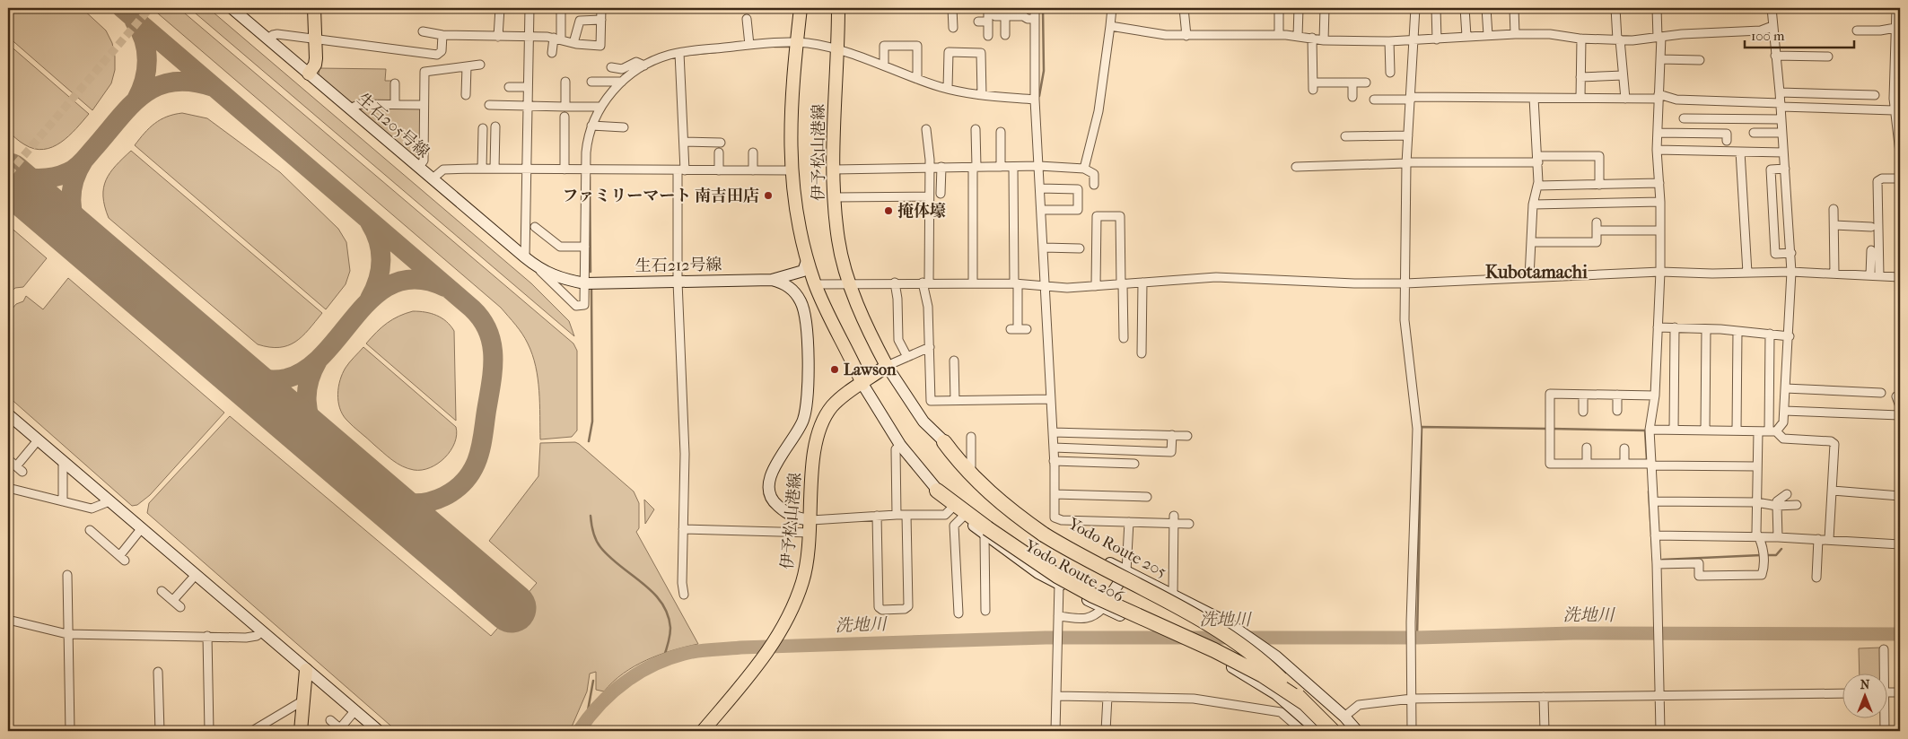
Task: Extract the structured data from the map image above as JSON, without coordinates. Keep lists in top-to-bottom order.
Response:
{
  "streets": {
    "main road": ["伊予松山港線"],
    "street": [
      "生石205号線",
      "生石212号線",
      "Yodo Route 205",
      "Yodo Route 206"
    ]
  },
  "crossings": [
    ["生石205号線", "生石212号線"],
    ["伊予松山港線", "Yodo Route 205"],
    ["伊予松山港線", "Yodo Route 206"]
  ],
  "districts": ["Kubotamachi"],
  "water": ["洗地川"],
  "places": ["ファミリーマート 南吉田店", "掩体壕", "Lawson"],
  "scale_bar": "100 m",
  "north": "top"
}
